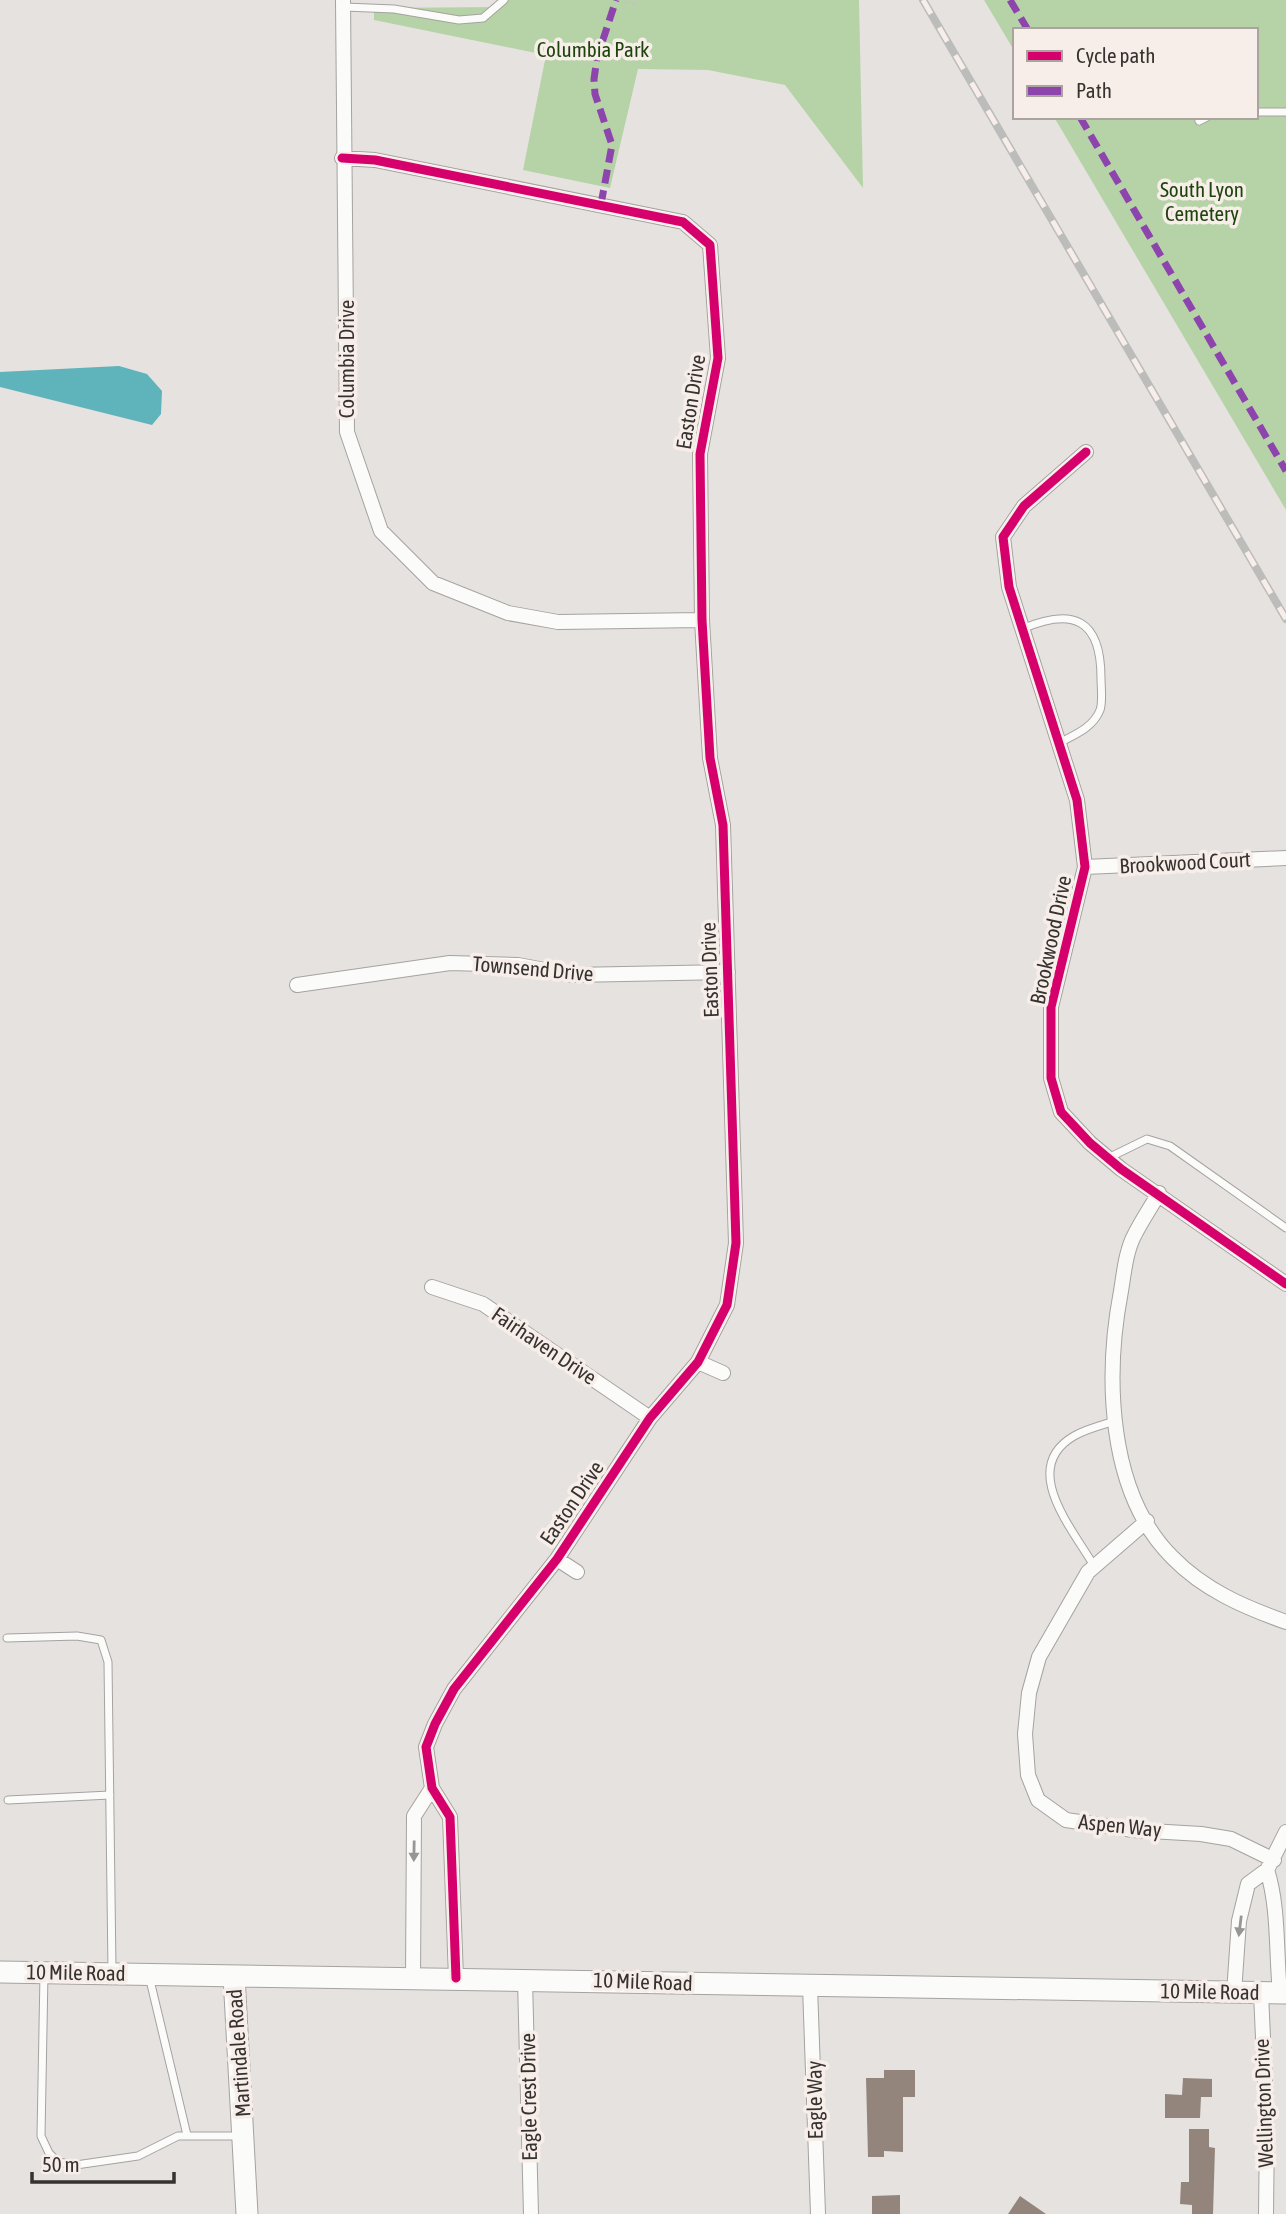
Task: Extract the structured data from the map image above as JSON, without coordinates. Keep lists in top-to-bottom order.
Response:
{
  "streets": {
    "main road": ["10 Mile Road", "Martindale Road"],
    "street": [
      "Columbia Drive",
      "Easton Drive",
      "Brookwood Court",
      "Brookwood Drive",
      "Townsend Drive",
      "Fairhaven Drive",
      "Aspen Way",
      "Eagle Crest Drive",
      "Eagle Way",
      "Wellington Drive"
    ]
  },
  "crossings": [
    ["Columbia Drive", "Easton Drive"],
    ["Easton Drive", "Townsend Drive"],
    ["Easton Drive", "Fairhaven Drive"],
    ["Easton Drive", "10 Mile Road"],
    ["Brookwood Court", "Brookwood Drive"],
    ["10 Mile Road", "Martindale Road"],
    ["10 Mile Road", "Eagle Crest Drive"],
    ["10 Mile Road", "Eagle Way"],
    ["10 Mile Road", "Wellington Drive"]
  ],
  "parks": ["Columbia Park", "South Lyon Cemetery"],
  "legend": ["Cycle path", "Path"],
  "scale_bar": "50 m"
}
